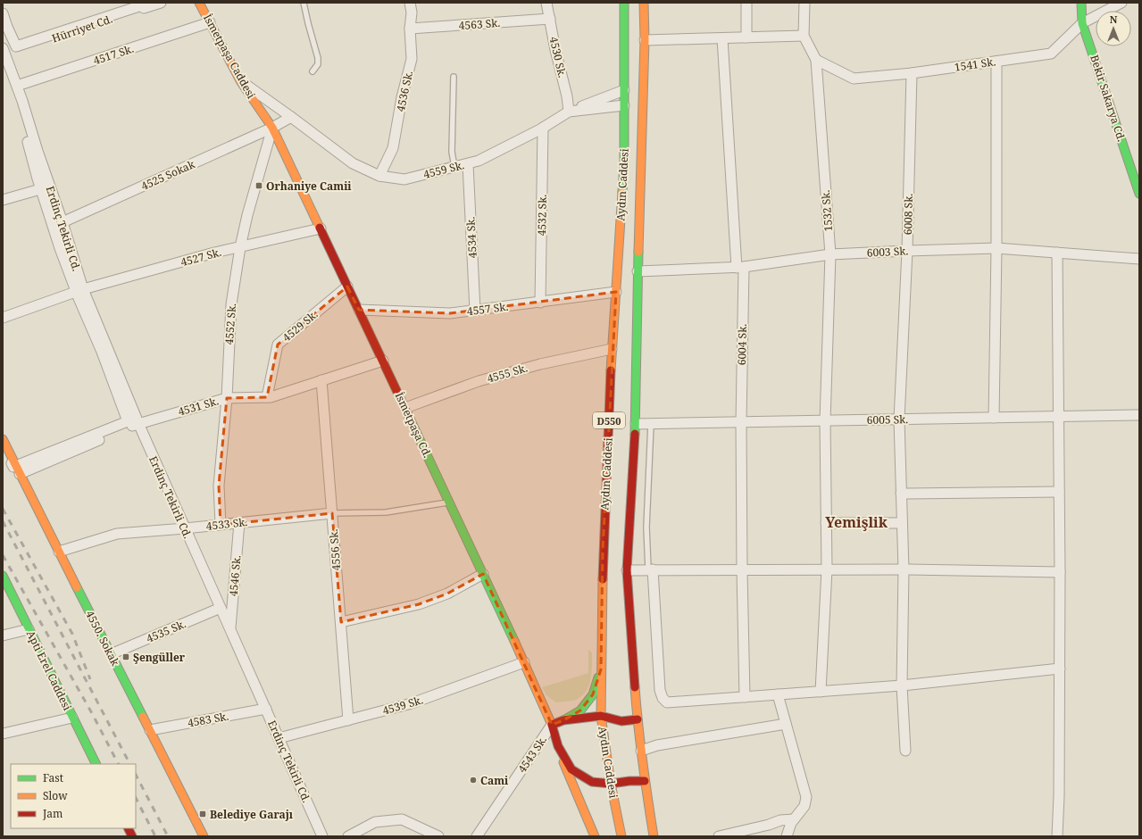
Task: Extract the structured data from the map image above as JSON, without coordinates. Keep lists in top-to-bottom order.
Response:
{
  "streets": {
    "main road": [
      "İsmetpaşa Caddesi",
      "Bekir Sakarya Cd.",
      "Aydın Caddesi",
      "D550",
      "İsmetpaşa Cd.",
      "4550. Sokak",
      "Apti Erel Caddesi"
    ],
    "street": [
      "4563 Sk.",
      "Hürriyet Cd.",
      "4517 Sk.",
      "4530 Sk.",
      "1541 Sk.",
      "4536 Sk.",
      "4559 Sk.",
      "4525 Sokak",
      "1532 Sk.",
      "6008 Sk.",
      "4532 Sk.",
      "Erdinç Tekirli Cd.",
      "4534 Sk.",
      "6003 Sk.",
      "4527 Sk.",
      "4557 Sk.",
      "4552 Sk.",
      "4529 Sk.",
      "6004 Sk.",
      "4555 Sk.",
      "4531 Sk.",
      "6005 Sk.",
      "4533 Sk.",
      "4556 Sk.",
      "4546 Sk.",
      "4535 Sk.",
      "4539 Sk.",
      "4583 Sk.",
      "4543 Sk."
    ]
  },
  "crossings": [
    ["4563 Sk.", "4530 Sk."],
    ["4563 Sk.", "4536 Sk."],
    ["Hürriyet Cd.", "Erdinç Tekirli Cd."],
    ["4517 Sk.", "İsmetpaşa Caddesi"],
    ["4517 Sk.", "Erdinç Tekirli Cd."],
    ["İsmetpaşa Caddesi", "4559 Sk."],
    ["İsmetpaşa Caddesi", "4525 Sokak"],
    ["İsmetpaşa Caddesi", "4552 Sk."],
    ["İsmetpaşa Caddesi", "İsmetpaşa Cd."],
    ["4530 Sk.", "4559 Sk."],
    ["1541 Sk.", "Bekir Sakarya Cd."],
    ["1541 Sk.", "1532 Sk."],
    ["1541 Sk.", "6008 Sk."],
    ["4536 Sk.", "4559 Sk."],
    ["4559 Sk.", "Aydın Caddesi"],
    ["4559 Sk.", "4532 Sk."],
    ["4559 Sk.", "4534 Sk."],
    ["4525 Sokak", "Erdinç Tekirli Cd."],
    ["4525 Sokak", "4552 Sk."],
    ["4525 Sokak", "İsmetpaşa Cd."],
    ["Aydın Caddesi", "6003 Sk."],
    ["Aydın Caddesi", "4557 Sk."],
    ["Aydın Caddesi", "4555 Sk."],
    ["Aydın Caddesi", "6005 Sk."],
    ["1532 Sk.", "6003 Sk."],
    ["1532 Sk.", "6005 Sk."],
    ["6008 Sk.", "6003 Sk."],
    ["6008 Sk.", "6005 Sk."],
    ["4532 Sk.", "4557 Sk."],
    ["Erdinç Tekirli Cd.", "4527 Sk."],
    ["Erdinç Tekirli Cd.", "4531 Sk."],
    ["Erdinç Tekirli Cd.", "4533 Sk."],
    ["Erdinç Tekirli Cd.", "4546 Sk."],
    ["Erdinç Tekirli Cd.", "4535 Sk."],
    ["Erdinç Tekirli Cd.", "4539 Sk."],
    ["Erdinç Tekirli Cd.", "4583 Sk."],
    ["4534 Sk.", "4557 Sk."],
    ["6003 Sk.", "6004 Sk."],
    ["4527 Sk.", "4552 Sk."],
    ["4527 Sk.", "İsmetpaşa Cd."],
    ["4557 Sk.", "İsmetpaşa Cd."],
    ["4552 Sk.", "4531 Sk."],
    ["4552 Sk.", "İsmetpaşa Cd."],
    ["4552 Sk.", "4533 Sk."],
    ["4529 Sk.", "4531 Sk."],
    ["4529 Sk.", "İsmetpaşa Cd."],
    ["6004 Sk.", "6005 Sk."],
    ["4555 Sk.", "İsmetpaşa Cd."],
    ["4531 Sk.", "İsmetpaşa Cd."],
    ["4531 Sk.", "4556 Sk."],
    ["4531 Sk.", "4550. Sokak"],
    ["İsmetpaşa Cd.", "4539 Sk."],
    ["İsmetpaşa Cd.", "4543 Sk."],
    ["4533 Sk.", "4556 Sk."],
    ["4533 Sk.", "4546 Sk."],
    ["4533 Sk.", "4550. Sokak"],
    ["4556 Sk.", "4539 Sk."],
    ["4535 Sk.", "4550. Sokak"],
    ["4550. Sokak", "4583 Sk."]
  ],
  "districts": ["Yemişlik"],
  "places": {
    "transit": ["Orhaniye Camii", "Şengüller", "Belediye Garajı"],
    "other": ["Cami"]
  },
  "legend": ["Fast", "Slow", "Jam"],
  "north": "top"
}
